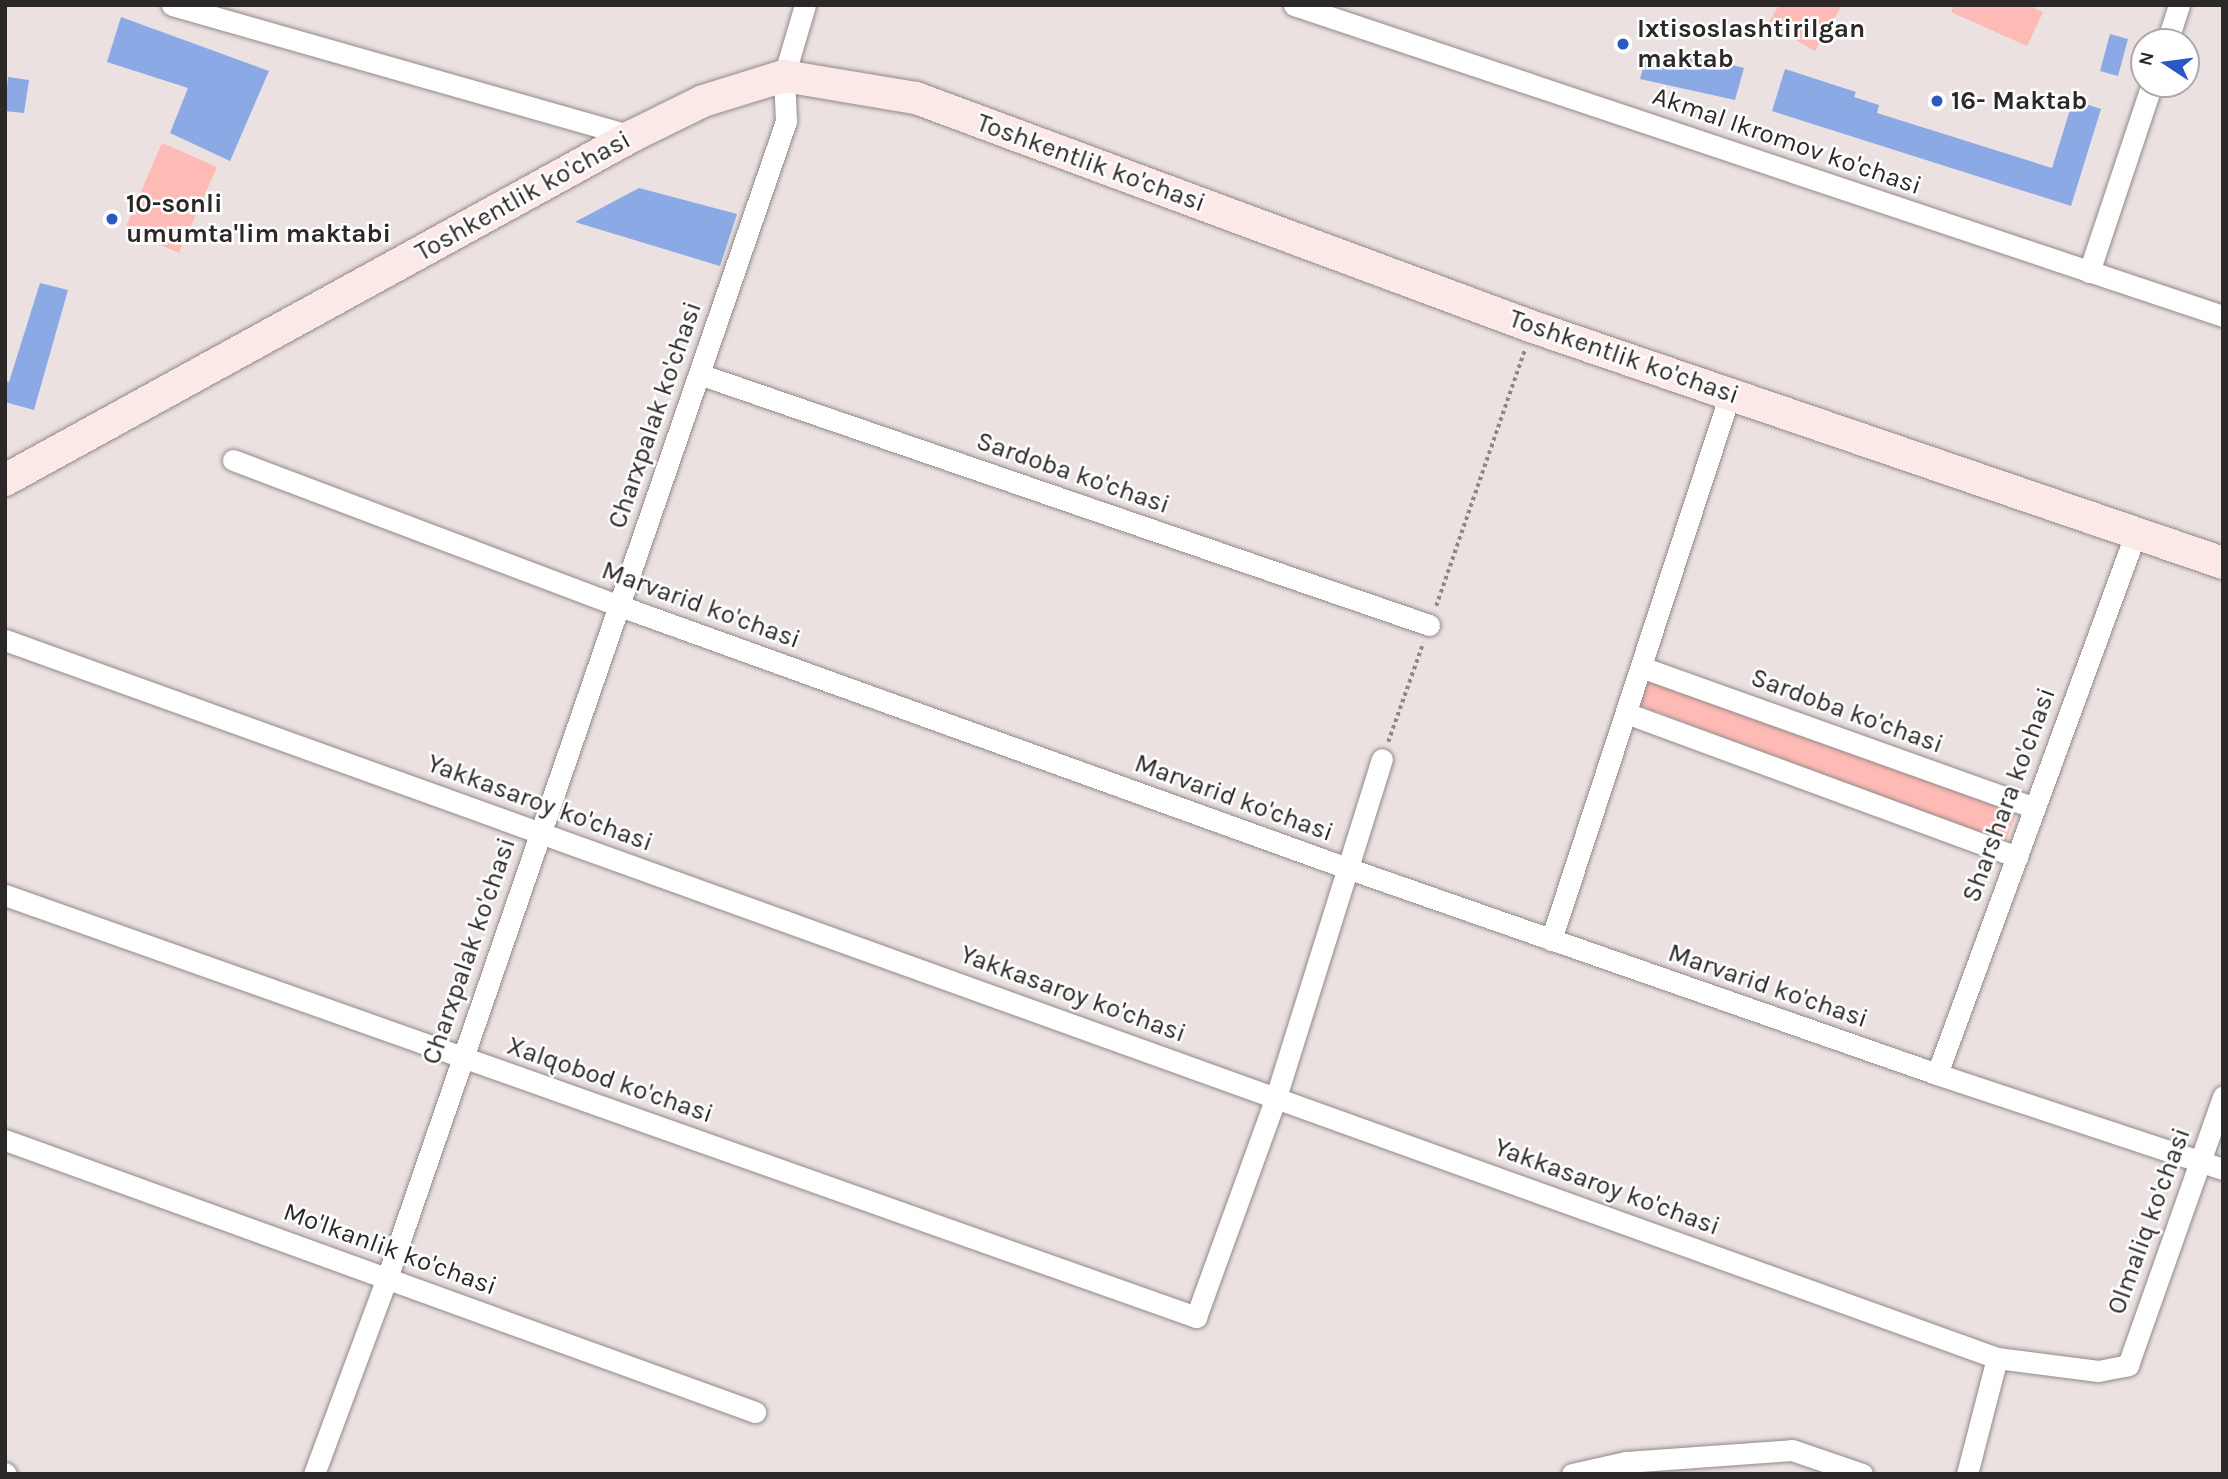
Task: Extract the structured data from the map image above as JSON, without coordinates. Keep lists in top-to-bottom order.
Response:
{
  "streets": {
    "main road": ["Toshkentlik ko'chasi"],
    "street": [
      "Akmal Ikromov ko'chasi",
      "Charxpalak ko'chasi",
      "Sardoba ko'chasi",
      "Marvarid ko'chasi",
      "Sharshara ko'chasi",
      "Yakkasaroy ko'chasi",
      "Xalqobod ko'chasi",
      "Olmaliq ko'chasi",
      "Mo'lkanlik ko'chasi"
    ]
  },
  "crossings": [
    ["Toshkentlik ko'chasi", "Charxpalak ko'chasi"],
    ["Toshkentlik ko'chasi", "Sharshara ko'chasi"],
    ["Charxpalak ko'chasi", "Sardoba ko'chasi"],
    ["Charxpalak ko'chasi", "Marvarid ko'chasi"],
    ["Charxpalak ko'chasi", "Yakkasaroy ko'chasi"],
    ["Charxpalak ko'chasi", "Xalqobod ko'chasi"],
    ["Charxpalak ko'chasi", "Mo'lkanlik ko'chasi"],
    ["Sardoba ko'chasi", "Sharshara ko'chasi"],
    ["Marvarid ko'chasi", "Sharshara ko'chasi"],
    ["Marvarid ko'chasi", "Olmaliq ko'chasi"],
    ["Yakkasaroy ko'chasi", "Xalqobod ko'chasi"],
    ["Yakkasaroy ko'chasi", "Olmaliq ko'chasi"]
  ],
  "places": ["Ixtisoslashtirilgan maktab", "16- Maktab", "10-sonli umumta'lim maktabi"],
  "north": "left"
}
